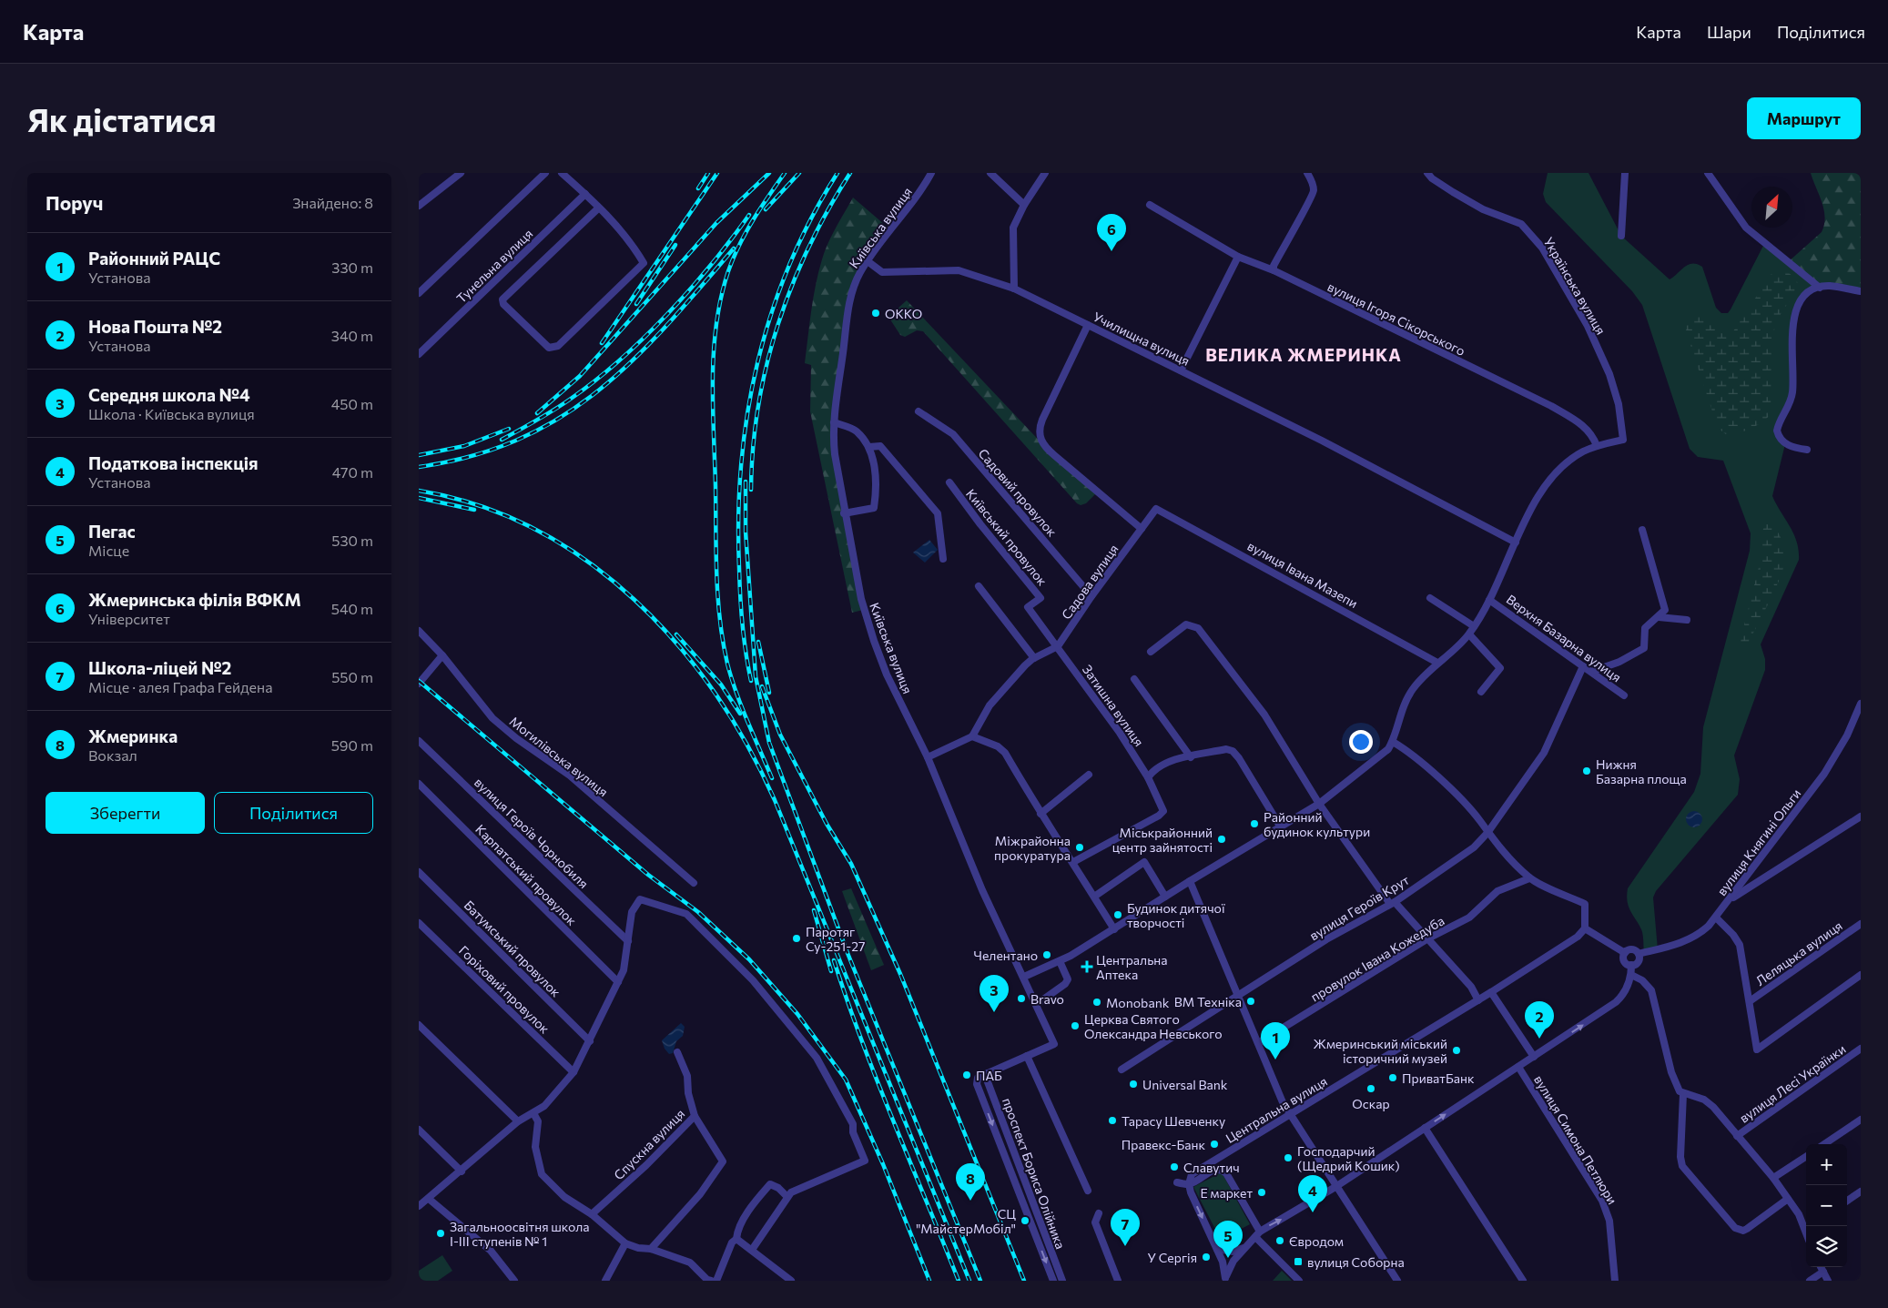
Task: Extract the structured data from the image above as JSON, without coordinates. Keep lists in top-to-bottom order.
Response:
{
  "streets": {
    "street": [
      "Київська вулиця",
      "Тунельна вулиця",
      "Українська вулиця",
      "вулиця Ігоря Сікорського",
      "Училищна вулиця",
      "Садовий провулок",
      "Київський провулок",
      "вулиця Івана Мазепи",
      "Садова вулиця",
      "Верхня Базарна вулиця",
      "Затишна вулиця",
      "Могилівська вулиця",
      "вулиця Героїв Чорнобиля",
      "вулиця Княгині Ольги",
      "Карпатський провулок",
      "вулиця Героїв Крут",
      "Батумський провулок",
      "Леляцька вулиця",
      "провулок Івана Кожедуба",
      "Горіховий провулок",
      "вулиця Лесі Українки",
      "Центральна вулиця",
      "вулиця Симона Петлюри",
      "Спускна вулиця",
      "проспект Бориса Олійника"
    ]
  },
  "crossings": [
    ["Київська вулиця", "Училищна вулиця"],
    ["Українська вулиця", "вулиця Ігоря Сікорського"],
    ["Садовий провулок", "Садова вулиця"],
    ["Київський провулок", "Садова вулиця"],
    ["Київський провулок", "Затишна вулиця"],
    ["вулиця Івана Мазепи", "Садова вулиця"],
    ["Садова вулиця", "Затишна вулиця"],
    ["Верхня Базарна вулиця", "вулиця Героїв Крут"]
  ],
  "districts": ["ВЕЛИКА ЖМЕРИНКА"],
  "places": {
    "other": [
      "ОККО",
      "Нижня Базарна площа",
      "Районний будинок культури",
      "Міськрайонний центр зайнятості",
      "Міжрайонна прокуратура",
      "Будинок дитячої творчості",
      "Паротяг Су-251-27",
      "Челентано",
      "Bravo",
      "ВМ Техніка",
      "Monobank",
      "Церква Святого Олександра Невського",
      "Жмеринський міський історичний музей",
      "ПАБ",
      "ПриватБанк",
      "Universal Bank",
      "Оскар",
      "Тарасу Шевченку",
      "Правекс-Банк",
      "Господарчий (Щедрий Кошик)",
      "Славутич",
      "E маркет",
      "СЦ \"МайстерМобіл\"",
      "Загальноосвітня школа І-ІІІ ступенів № 1",
      "Євродом",
      "У Сергія"
    ],
    "health": ["Центральна Аптека"],
    "transit": ["вулиця Соборна"]
  },
  "north": "top right",
  "page": {
    "header": "Карта",
    "nav": ["Карта", "Шари", "Поділитися"],
    "buttons": [
      "Маршрут",
      ["Зберегти", "Поділитися"]
    ],
    "title": "Як дістатися",
    "heading": ["Поруч", "Знайдено: 8"],
    "pins": [
      "6",
      "3",
      "2",
      "1",
      "8",
      "4",
      "7",
      "5"
    ],
    "list": [
      {
        "mark": "1",
        "name": "Районний РАЦС",
        "note": "Установа",
        "value": "330 m"
      },
      {
        "mark": "2",
        "name": "Нова Пошта №2",
        "note": "Установа",
        "value": "340 m"
      },
      {
        "mark": "3",
        "name": "Середня школа №4",
        "note": "Школа · Київська вулиця",
        "value": "450 m"
      },
      {
        "mark": "4",
        "name": "Податкова інспекція",
        "note": "Установа",
        "value": "470 m"
      },
      {
        "mark": "5",
        "name": "Пегас",
        "note": "Місце",
        "value": "530 m"
      },
      {
        "mark": "6",
        "name": "Жмеринська філія ВФКМ",
        "note": "Університет",
        "value": "540 m"
      },
      {
        "mark": "7",
        "name": "Школа-ліцей №2",
        "note": "Місце · алея Графа Гейдена",
        "value": "550 m"
      },
      {
        "mark": "8",
        "name": "Жмеринка",
        "note": "Вокзал",
        "value": "590 m"
      }
    ],
    "map_buttons": ["+", "−"]
  }
}
